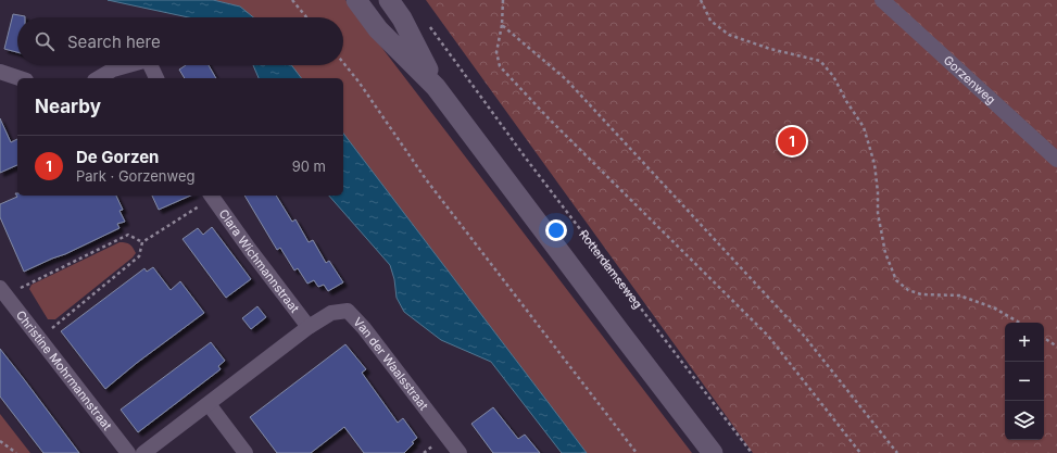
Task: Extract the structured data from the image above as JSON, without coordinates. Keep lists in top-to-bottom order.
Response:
{
  "streets": {
    "street": [
      "Gorzenweg",
      "Clara Wichmannstraat",
      "Van der Waalsstraat",
      "Christine Mohrmannstraat"
    ],
    "path": ["Rotterdamseweg"]
  },
  "crossings": [
    ["Clara Wichmannstraat", "Van der Waalsstraat"]
  ],
  "page": {
    "search": "Search here",
    "heading": "Nearby",
    "pins": "1",
    "list": [
      {
        "mark": "1",
        "name": "De Gorzen",
        "note": "Park · Gorzenweg",
        "value": "90 m"
      }
    ],
    "map_buttons": ["+", "−"]
  }
}
